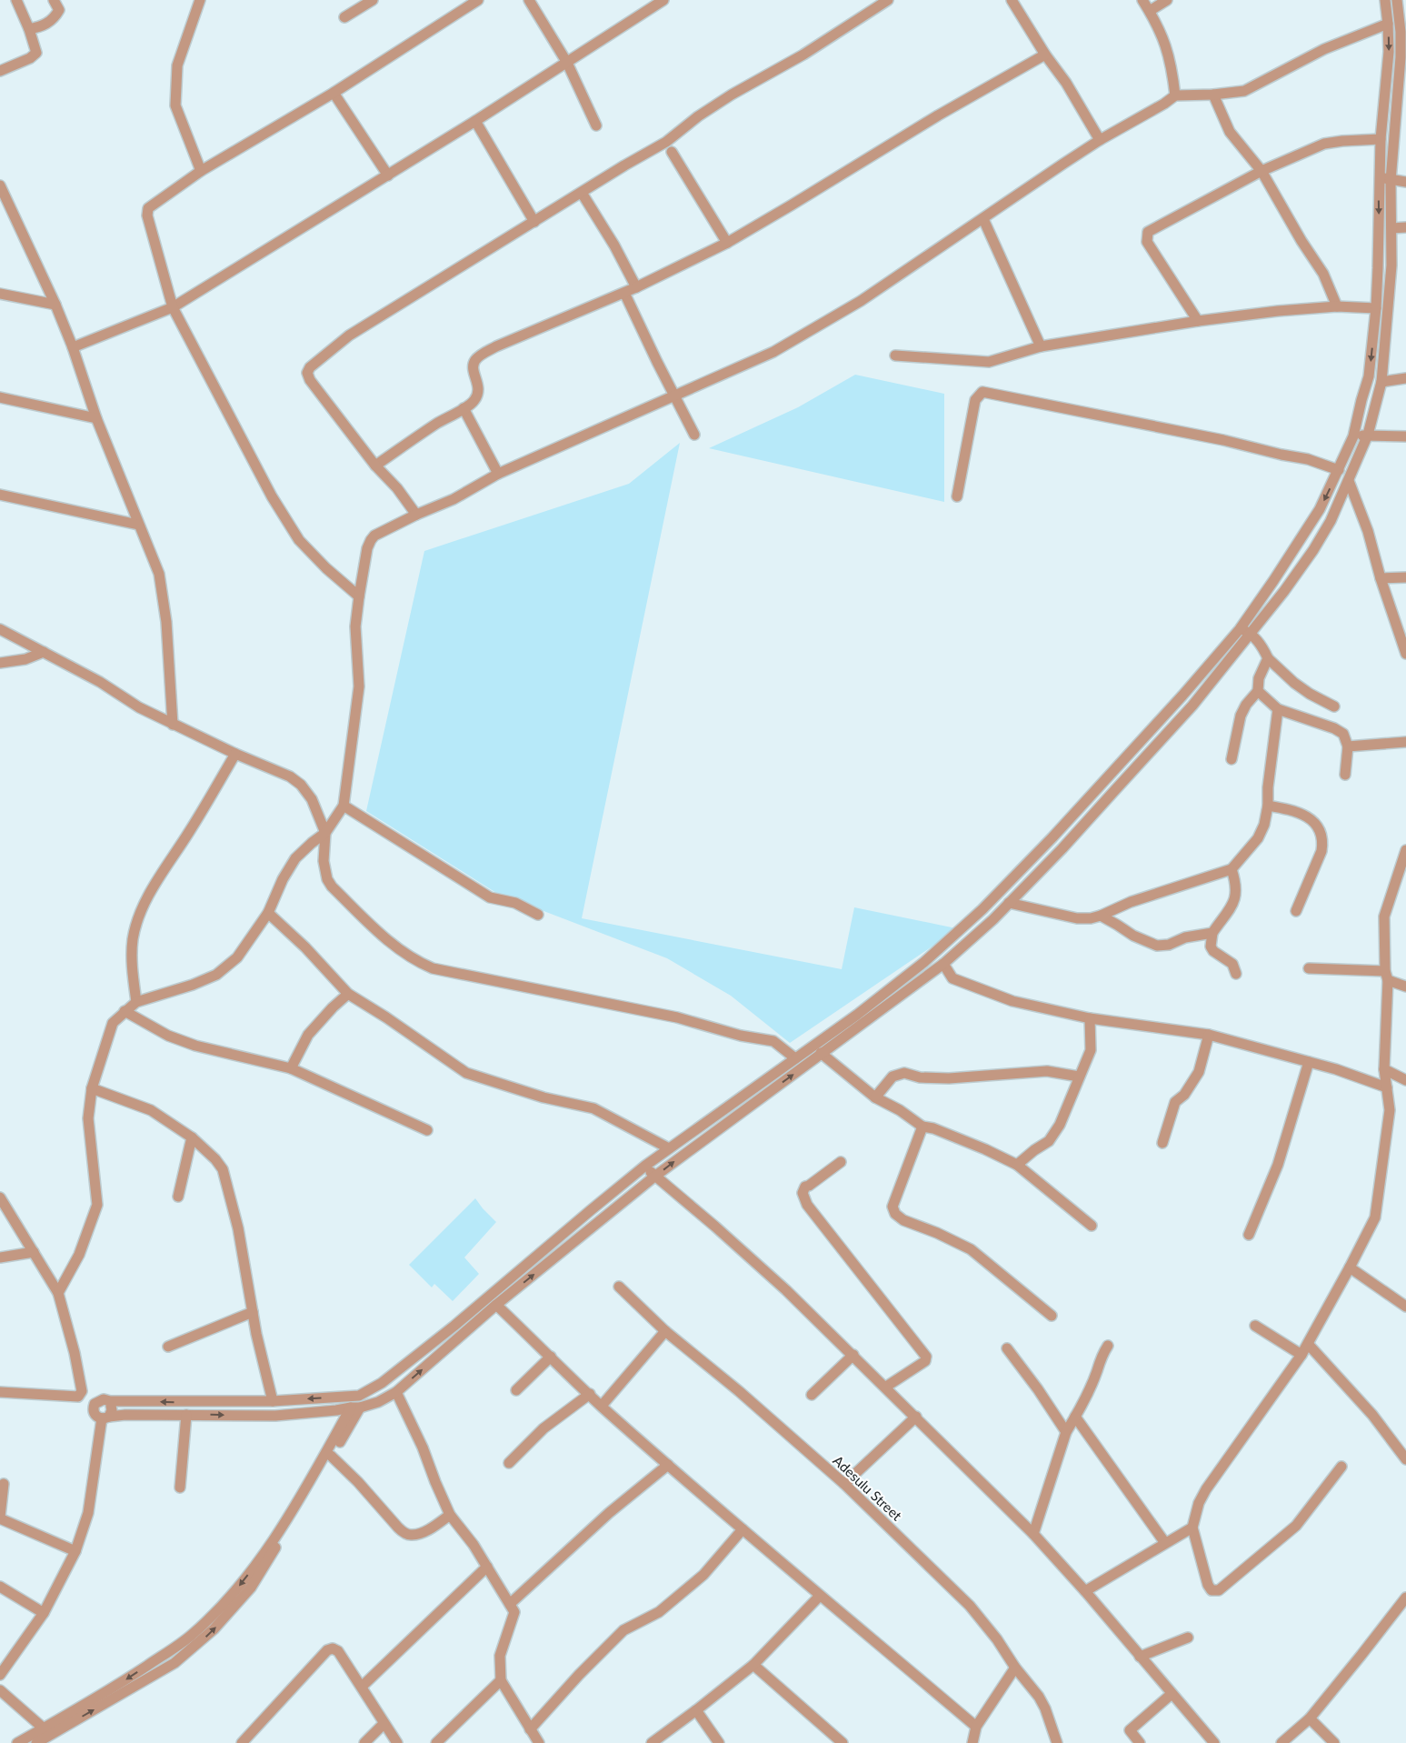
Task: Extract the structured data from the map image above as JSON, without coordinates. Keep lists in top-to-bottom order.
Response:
{
  "streets": {
    "street": ["Adesulu Street"]
  }
}
